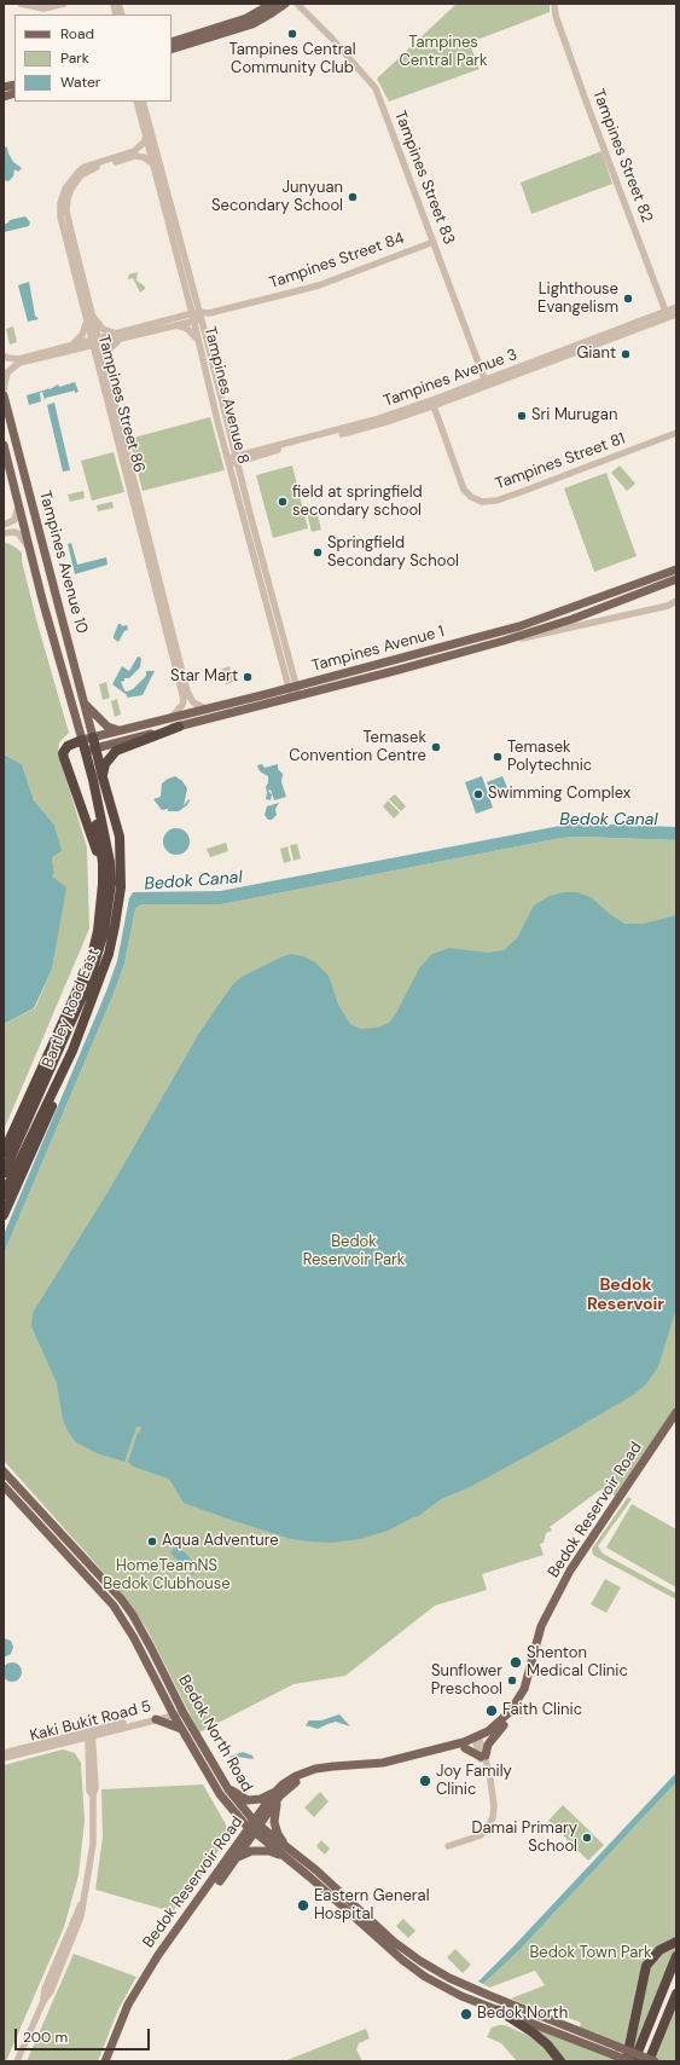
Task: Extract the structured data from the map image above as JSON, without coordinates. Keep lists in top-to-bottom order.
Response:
{
  "streets": {
    "highway": ["Bartley Road East"],
    "main road": [
      "Tampines Avenue 10",
      "Tampines Avenue 1",
      "Bedok Reservoir Road",
      "Bedok North Road"
    ],
    "street": [
      "Tampines Street 82",
      "Tampines Street 83",
      "Tampines Street 84",
      "Tampines Avenue 3",
      "Tampines Avenue 8",
      "Tampines Street 86",
      "Tampines Street 81",
      "Kaki Bukit Road 5"
    ]
  },
  "crossings": [
    ["Tampines Street 82", "Tampines Avenue 3"],
    ["Tampines Street 83", "Tampines Street 84"],
    ["Tampines Street 83", "Tampines Avenue 3"],
    ["Tampines Street 84", "Tampines Avenue 8"],
    ["Tampines Avenue 3", "Tampines Avenue 8"],
    ["Tampines Avenue 3", "Tampines Street 81"],
    ["Tampines Avenue 8", "Tampines Street 86"],
    ["Tampines Avenue 8", "Tampines Avenue 1"],
    ["Tampines Street 86", "Tampines Avenue 1"],
    ["Tampines Avenue 10", "Tampines Avenue 1"],
    ["Tampines Avenue 10", "Bartley Road East"],
    ["Tampines Avenue 1", "Bartley Road East"],
    ["Bedok Reservoir Road", "Bedok North Road"],
    ["Kaki Bukit Road 5", "Bedok North Road"]
  ],
  "districts": ["Bedok Reservoir"],
  "water": ["Bedok Canal"],
  "parks": [
    "Tampines Central Park",
    "Bedok Reservoir Park",
    "HomeTeamNS Bedok Clubhouse",
    "Bedok Town Park"
  ],
  "places": [
    "Tampines Central Community Club",
    "Junyuan Secondary School",
    "Lighthouse Evangelism",
    "Giant",
    "Sri Murugan",
    "field at springfield secondary school",
    "Springfield Secondary School",
    "Star Mart",
    "Temasek Convention Centre",
    "Temasek Polytechnic",
    "Swimming Complex",
    "Aqua Adventure",
    "Shenton Medical Clinic",
    "Sunflower Preschool",
    "Faith Clinic",
    "Joy Family Clinic",
    "Damai Primary School",
    "Eastern General Hospital",
    "Bedok North"
  ],
  "legend": ["Road", "Park", "Water"],
  "scale_bar": "200 m"
}
